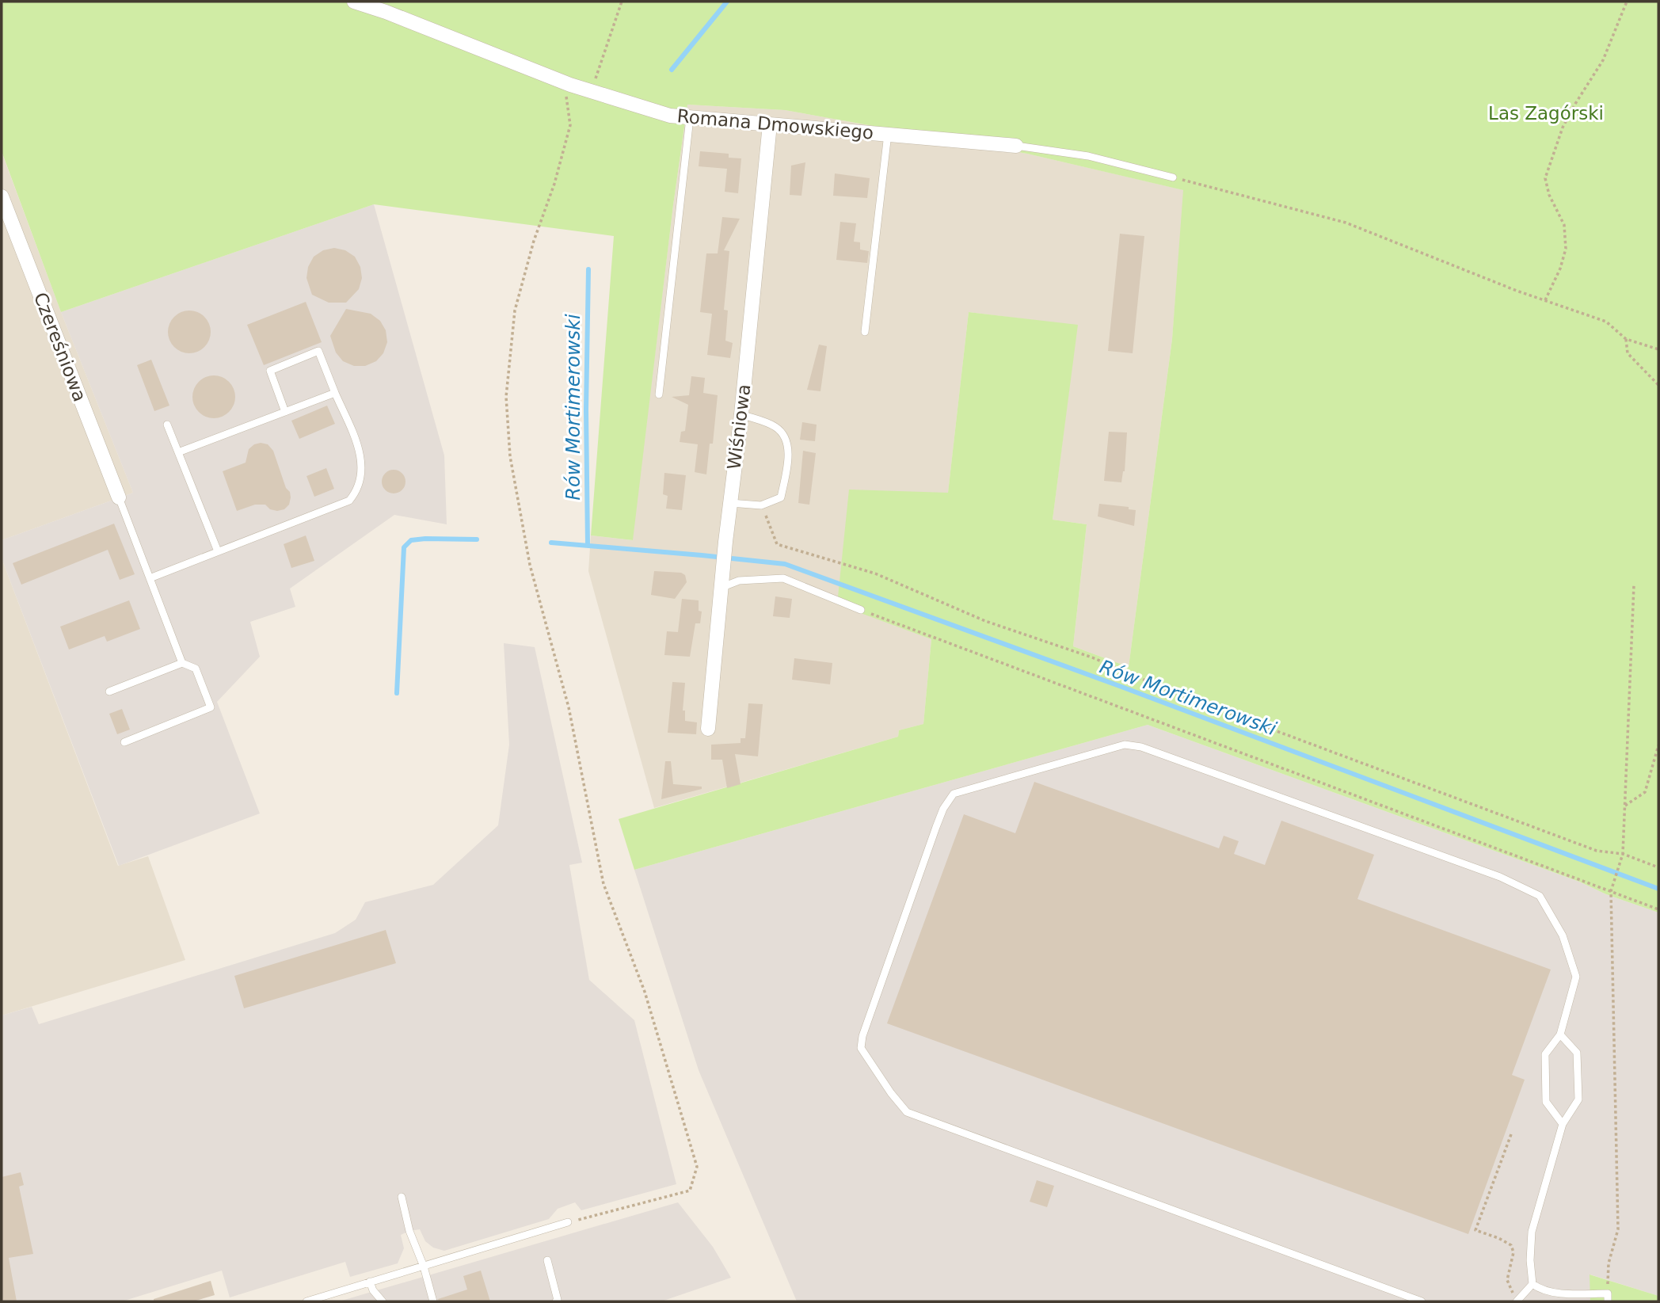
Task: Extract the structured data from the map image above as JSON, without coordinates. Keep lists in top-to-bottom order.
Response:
{
  "streets": {
    "street": ["Romana Dmowskiego", "Czereśniowa", "Wiśniowa"]
  },
  "crossings": [
    ["Romana Dmowskiego", "Wiśniowa"]
  ],
  "water": ["Rów Mortimerowski"],
  "parks": ["Las Zagórski"]
}
